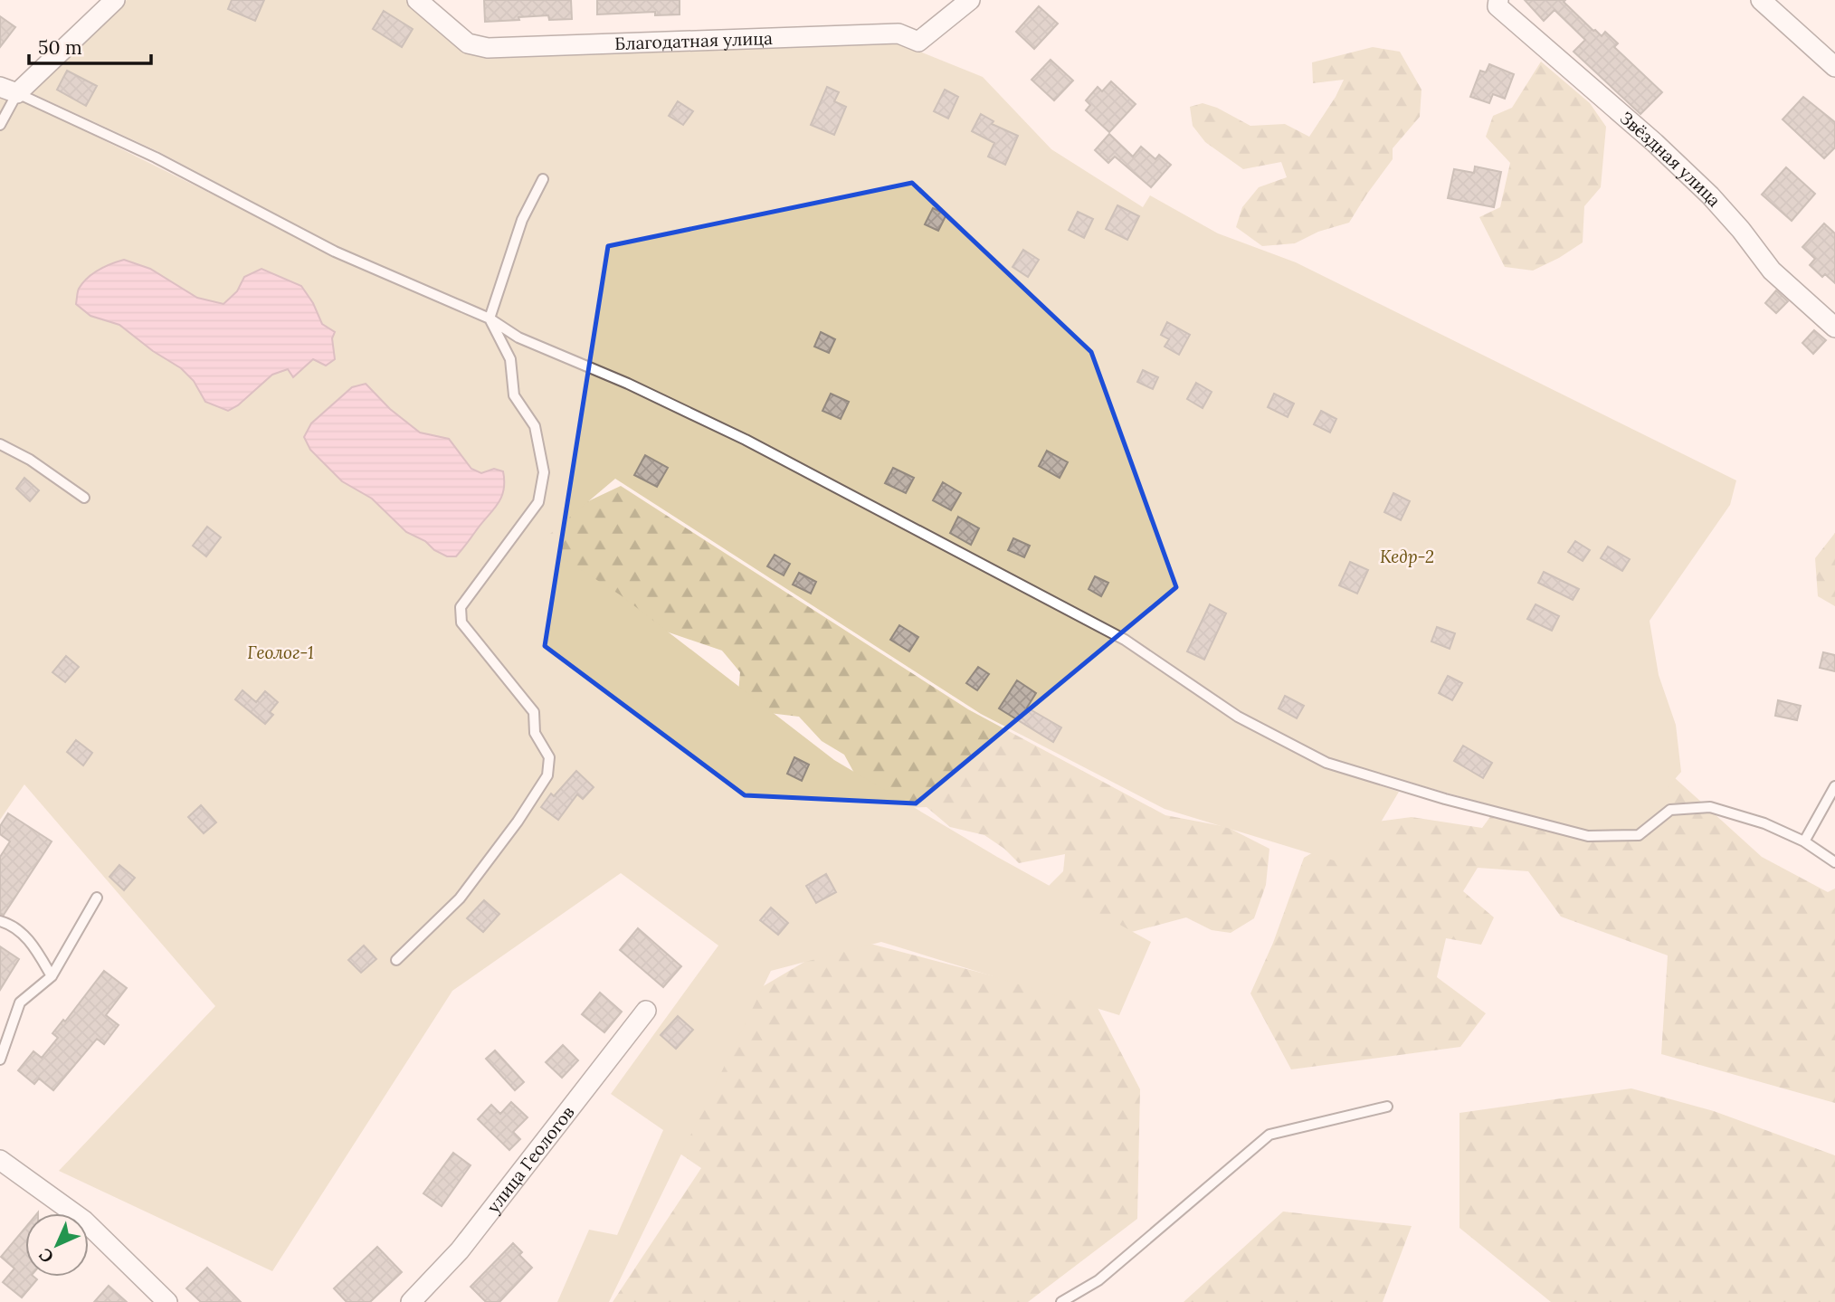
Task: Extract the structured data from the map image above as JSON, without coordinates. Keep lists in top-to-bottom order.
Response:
{
  "streets": {
    "street": ["Благодатная улица", "Звёздная улица", "улица Геологов"]
  },
  "parks": ["Кедр-2", "Геолог-1"],
  "scale_bar": "50 m",
  "north": "bottom left"
}
